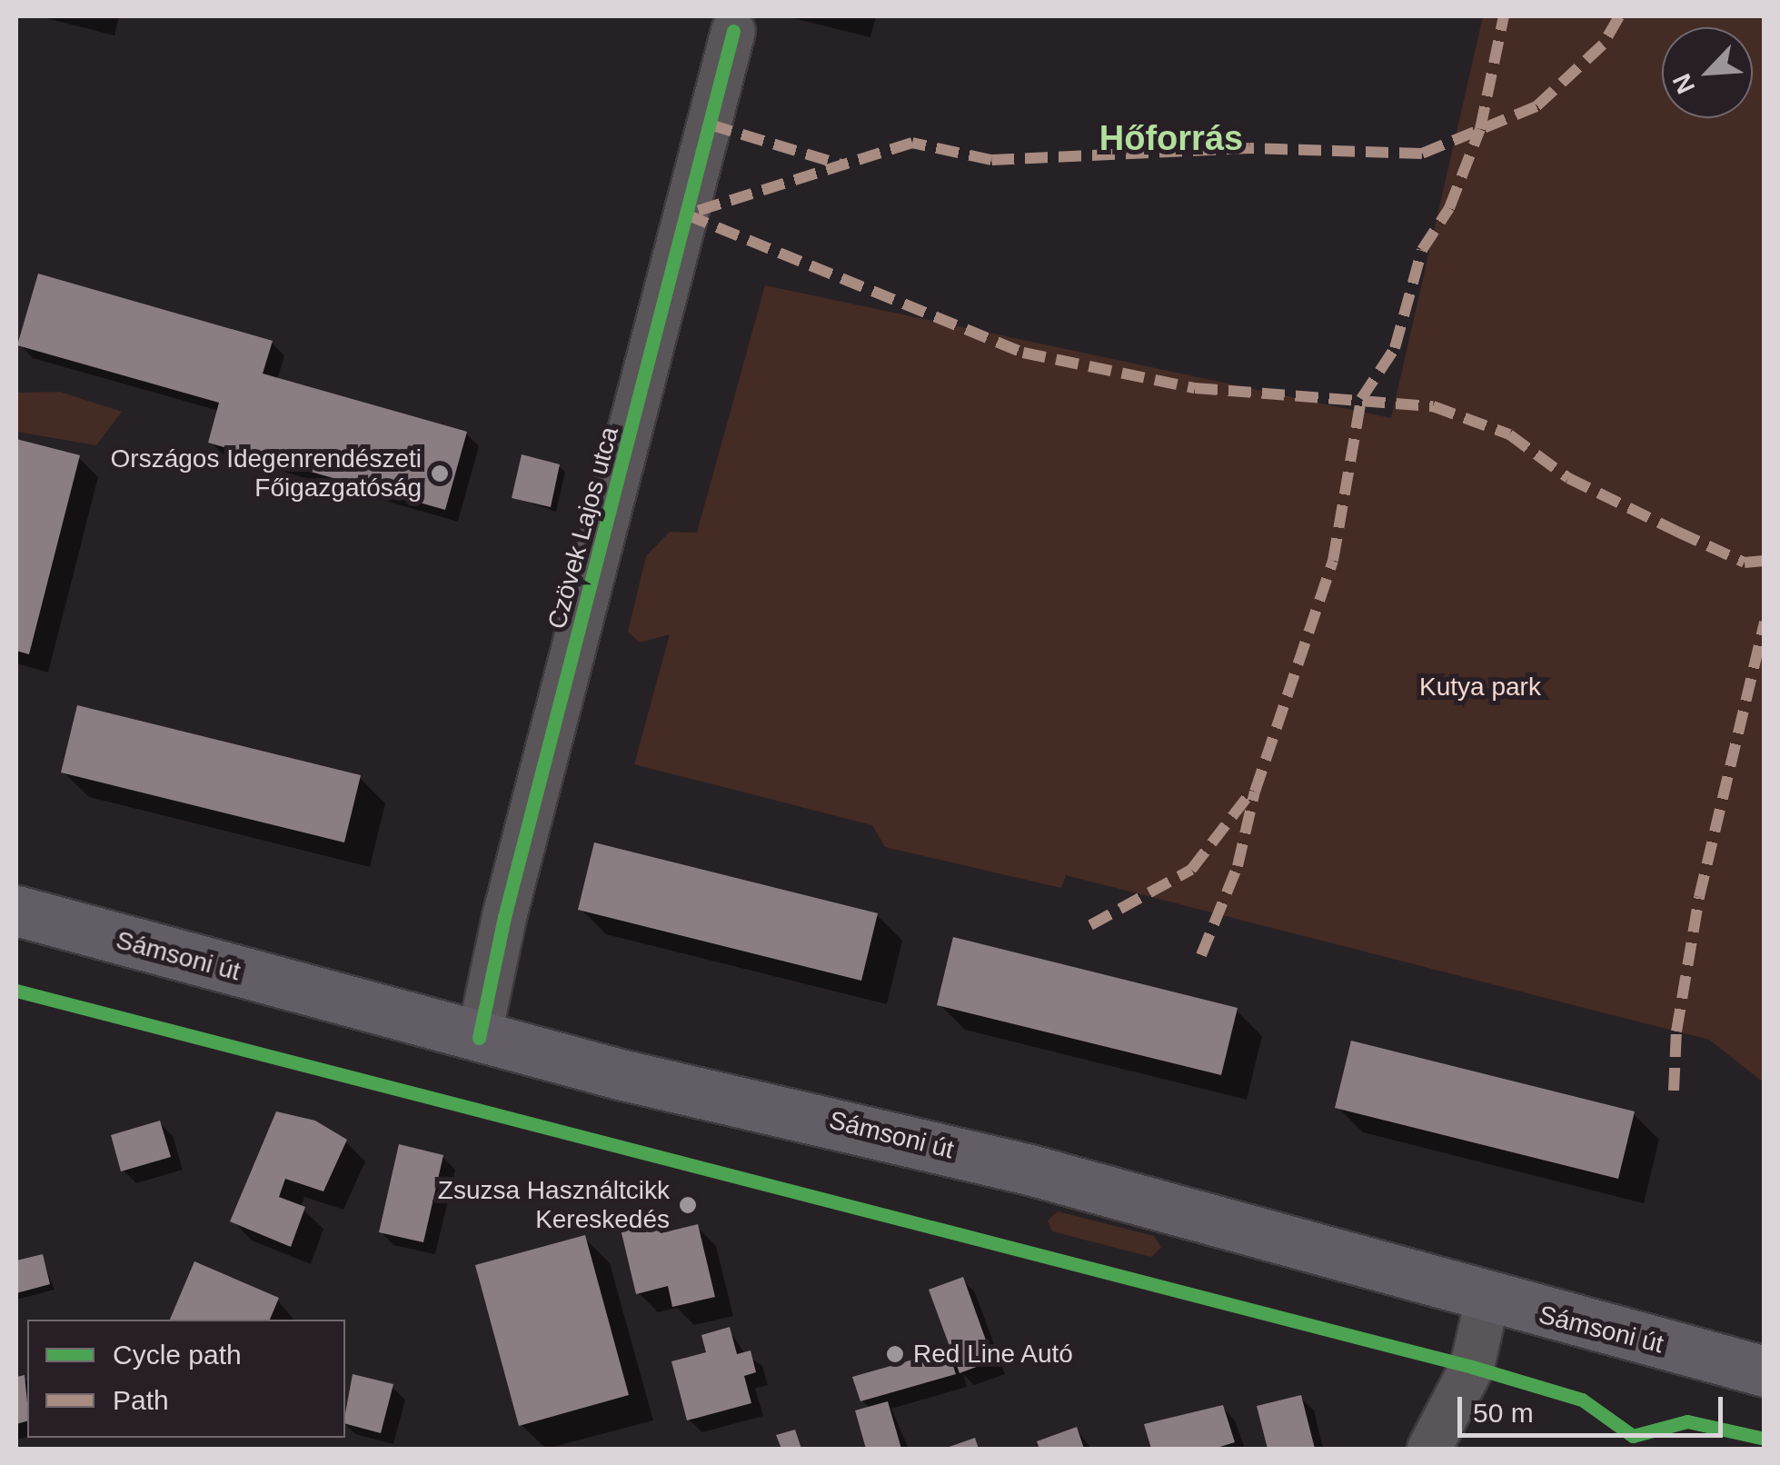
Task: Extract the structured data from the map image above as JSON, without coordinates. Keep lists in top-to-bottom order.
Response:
{
  "streets": {
    "main road": ["Sámsoni út"],
    "street": ["Czövek Lajos utca"]
  },
  "crossings": [
    ["Czövek Lajos utca", "Sámsoni út"]
  ],
  "districts": ["Hőforrás"],
  "parks": ["Kutya park"],
  "places": ["Országos Idegenrendészeti Főigazgatóság", "Zsuzsa Használtcikk Kereskedés", "Red Line Autó"],
  "legend": ["Cycle path", "Path"],
  "scale_bar": "50 m",
  "north": "bottom left"
}
